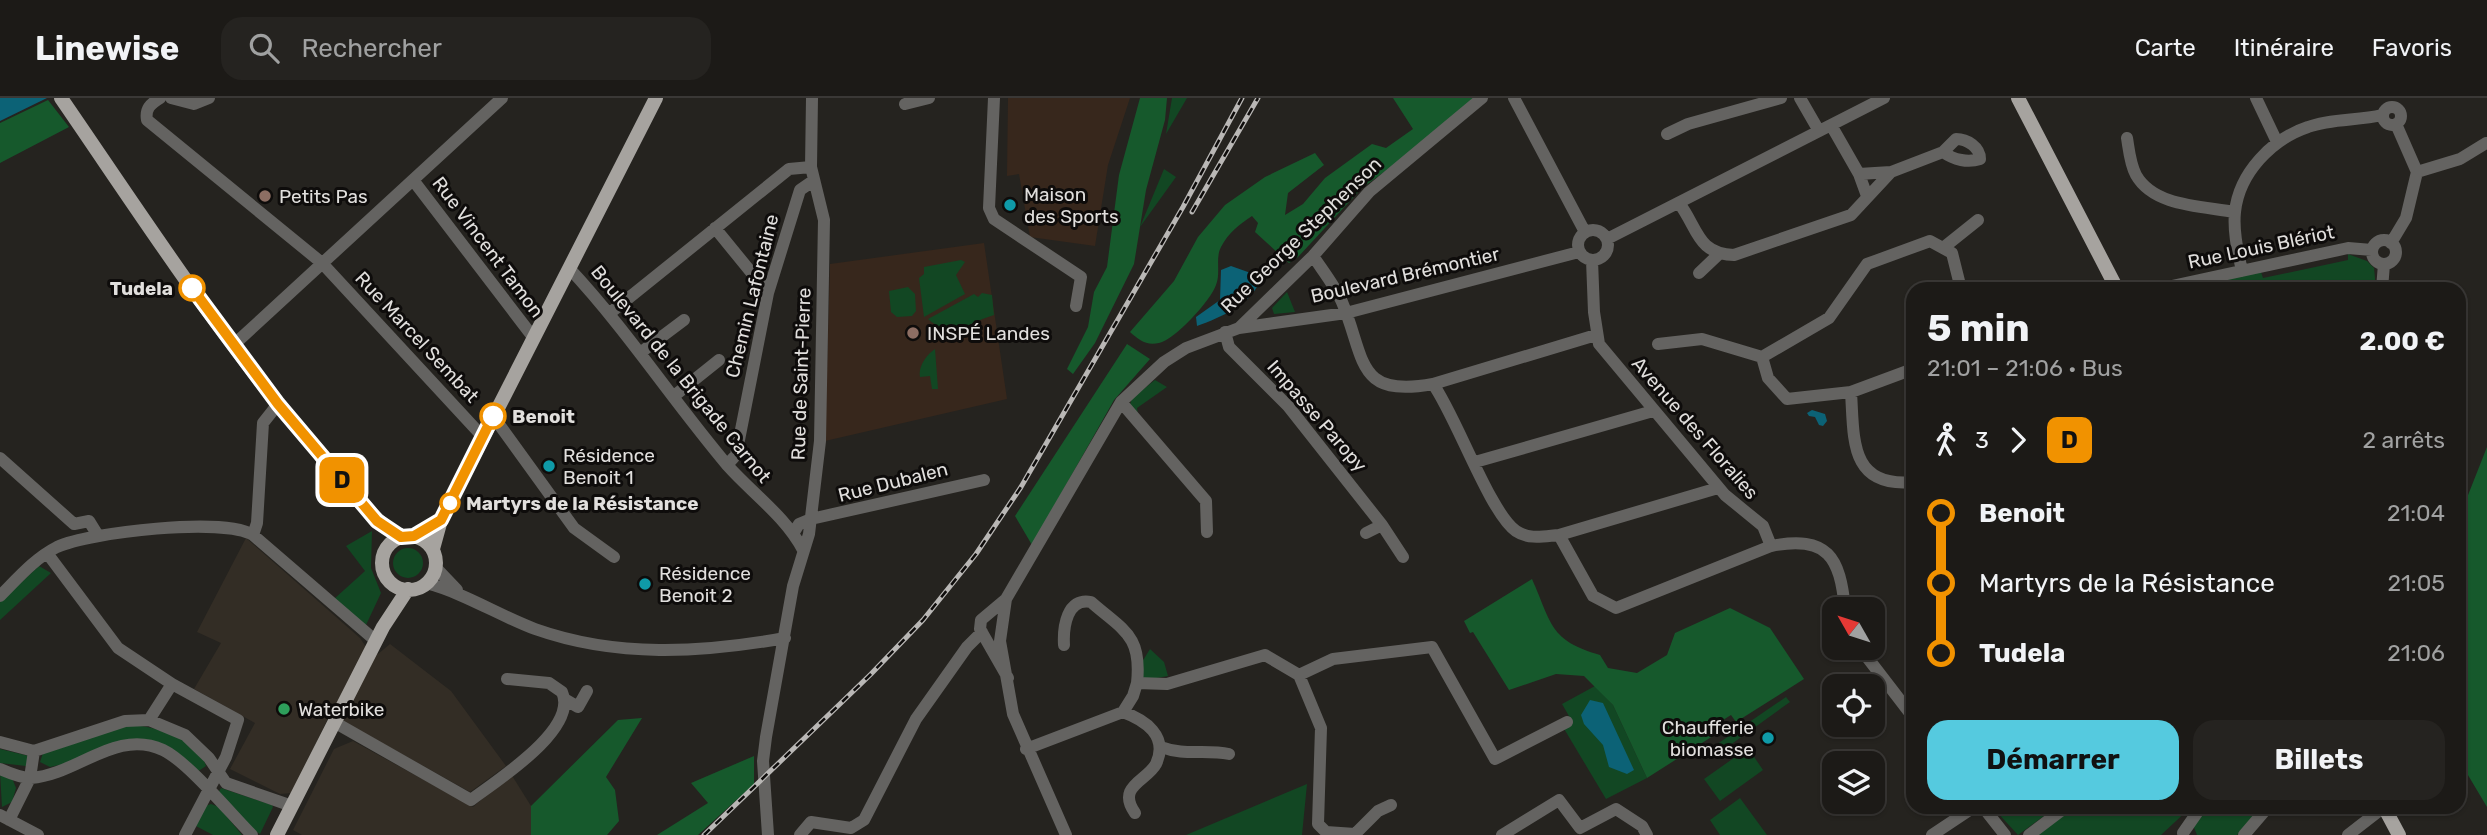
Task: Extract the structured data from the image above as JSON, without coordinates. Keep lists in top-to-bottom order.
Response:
{
  "streets": {
    "street": [
      "Rue George Stephenson",
      "Rue Vincent Tamon",
      "Rue Louis Blériot",
      "Boulevard Brémontier",
      "Chemin Lafontaine",
      "Rue Marcel Sembat",
      "Boulevard de la Brigade Carnot",
      "Rue de Saint-Pierre",
      "Impasse Paropy",
      "Avenue des Floralies",
      "Rue Dubalen"
    ]
  },
  "crossings": [
    ["Rue George Stephenson", "Boulevard Brémontier"],
    ["Rue George Stephenson", "Impasse Paropy"],
    ["Chemin Lafontaine", "Boulevard de la Brigade Carnot"],
    ["Chemin Lafontaine", "Rue de Saint-Pierre"],
    ["Boulevard de la Brigade Carnot", "Rue de Saint-Pierre"],
    ["Rue de Saint-Pierre", "Rue Dubalen"]
  ],
  "places": [
    "Petits Pas",
    "Maison des Sports",
    "Tudela",
    "INSPÉ Landes",
    "Benoit",
    "Résidence Benoit 1",
    "Martyrs de la Résistance",
    "Résidence Benoit 2",
    "Waterbike",
    "Chaufferie biomasse"
  ],
  "lines": ["bus line D"],
  "north": "top left",
  "page": {
    "header": "Linewise",
    "search": "Rechercher",
    "nav": ["Carte", "Itinéraire", "Favoris"],
    "on_map": "D",
    "heading": ["5 min", "21:01 – 21:06 · Bus", "2.00 €"],
    "legs": ["3", "D", "2 arrêts"],
    "list": [
      {
        "name": "Benoit",
        "value": "21:04"
      },
      {
        "name": "Martyrs de la Résistance",
        "value": "21:05"
      },
      {
        "name": "Tudela",
        "value": "21:06"
      }
    ],
    "buttons": ["Démarrer", "Billets"]
  }
}
